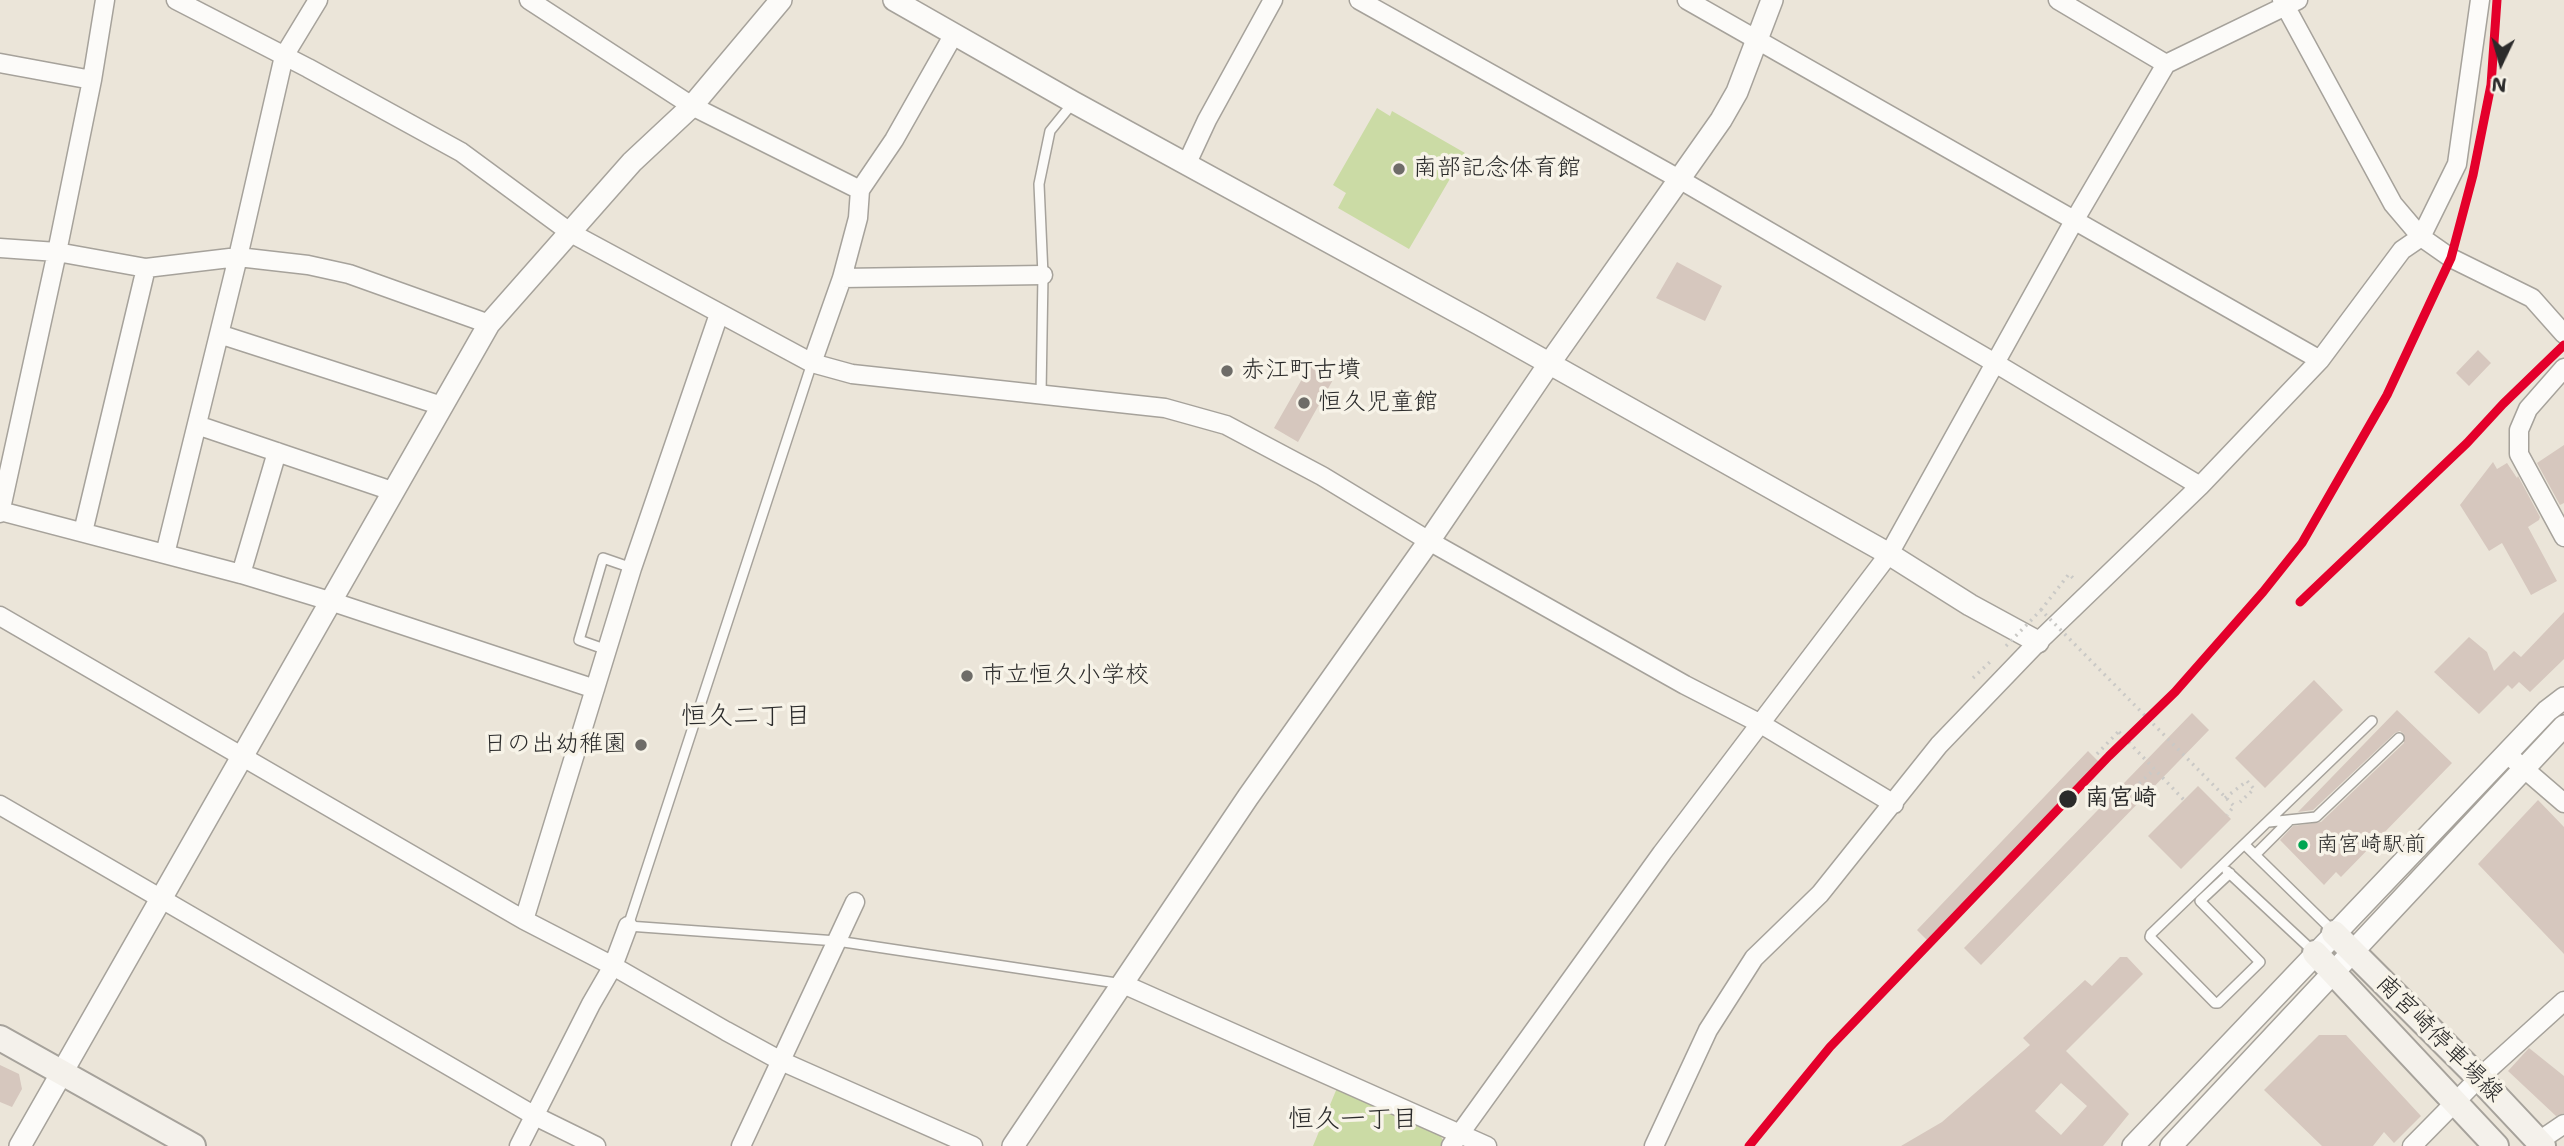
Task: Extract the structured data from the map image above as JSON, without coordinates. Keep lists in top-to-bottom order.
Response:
{
  "streets": {
    "main road": ["南宮崎停車場線"]
  },
  "districts": ["恒久二丁目", "恒久一丁目"],
  "places": [
    "南部記念体育館",
    "赤江町古墳",
    "恒久児童館",
    "市立恒久小学校",
    "日の出幼稚園",
    "南宮崎",
    "南宮崎駅前"
  ],
  "north": "bottom"
}
